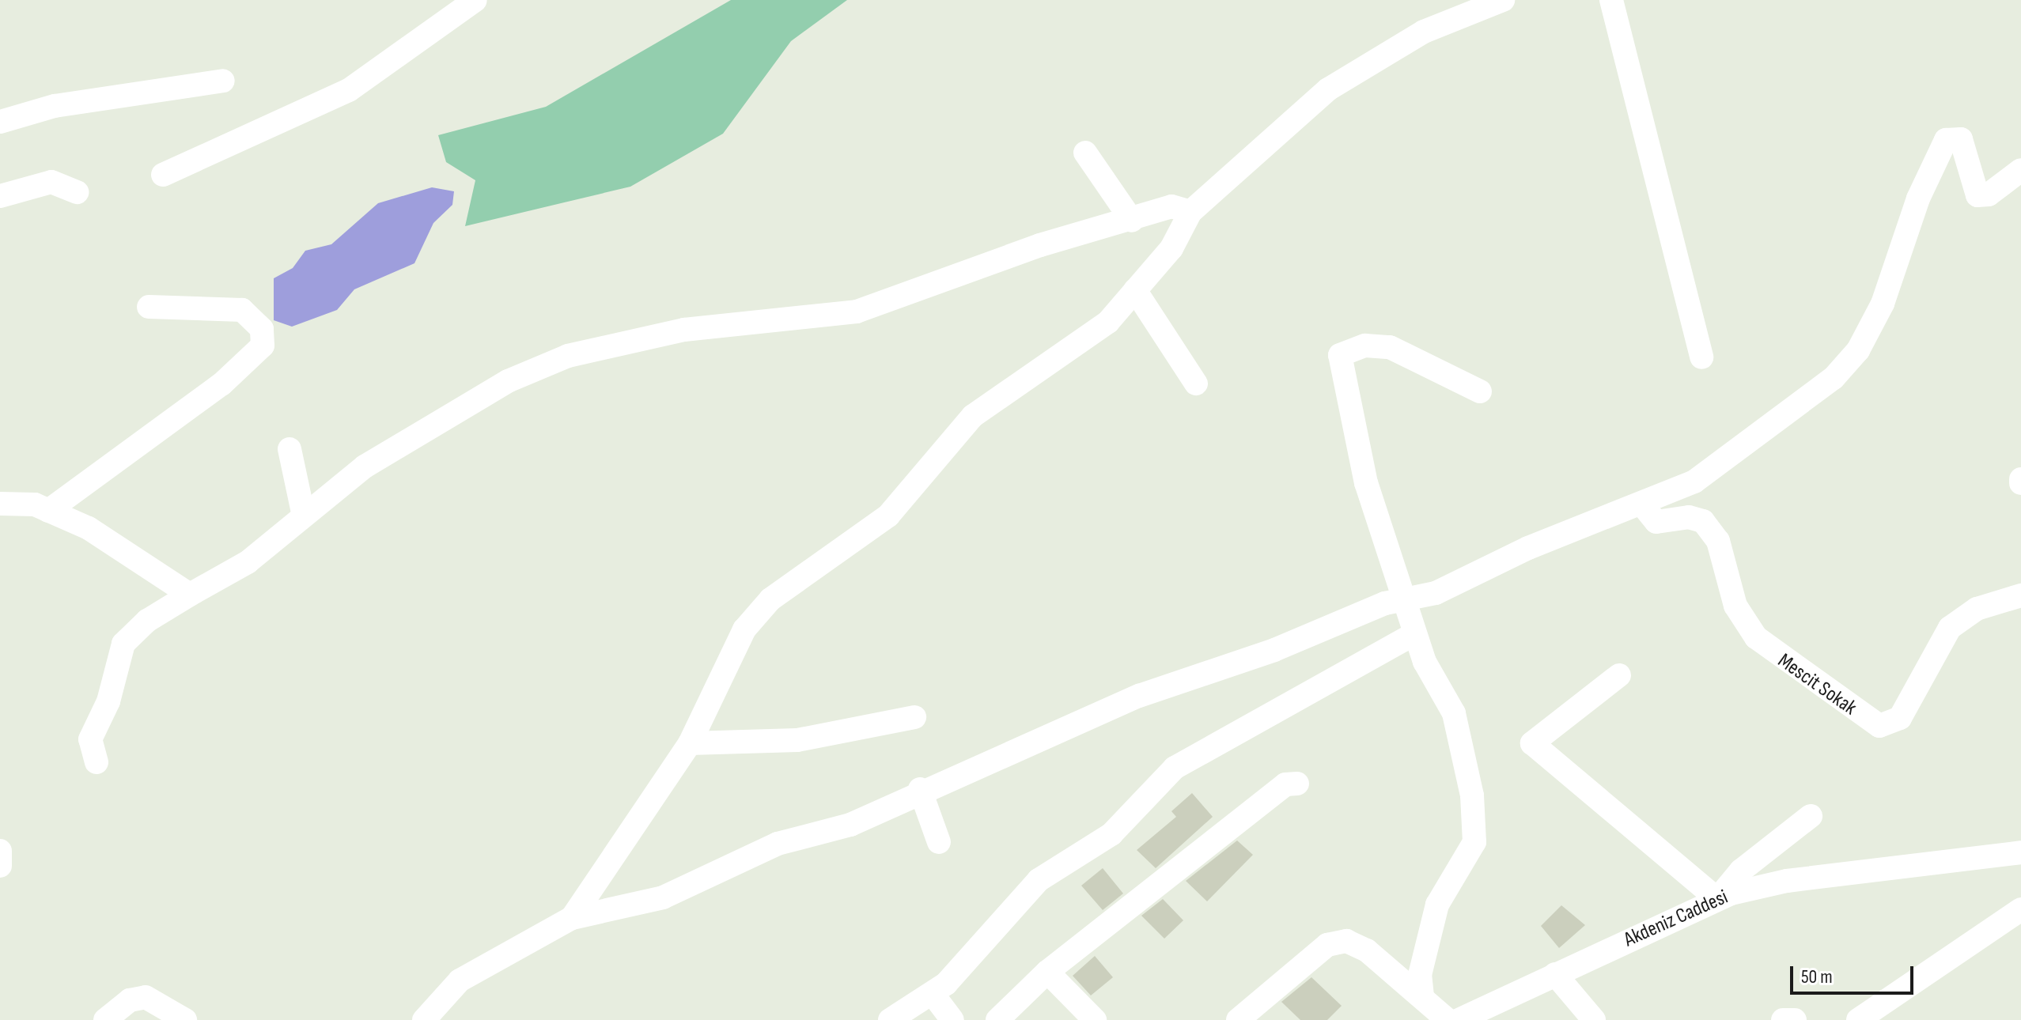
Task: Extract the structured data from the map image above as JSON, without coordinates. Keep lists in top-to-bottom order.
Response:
{
  "streets": {
    "street": ["Mescit Sokak", "Akdeniz Caddesi"]
  },
  "scale_bar": "50 m"
}
